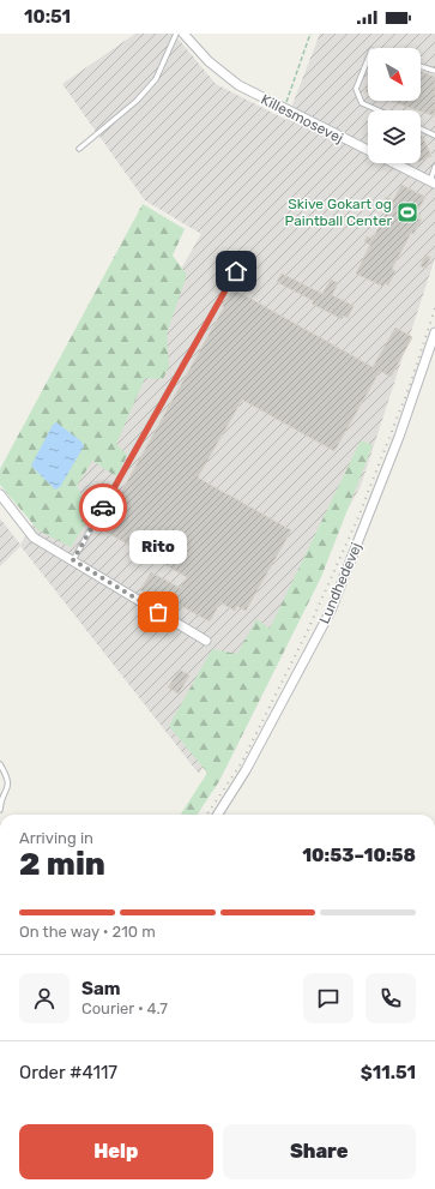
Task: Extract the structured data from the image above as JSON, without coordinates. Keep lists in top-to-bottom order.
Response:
{
  "streets": {
    "street": ["Killesmosevej", "Lundhedevej"]
  },
  "places": {
    "sports": ["Skive Gokart og Paintball Center"],
    "other": ["Rito"]
  },
  "north": "bottom right",
  "page": {
    "status": "10:51",
    "bubble": "Rito",
    "heading": ["2 min", "Arriving in", "10:53–10:58"],
    "panel": [
      "Sam",
      "Courier · 4.7",
      "Order #4117",
      "$11.51"
    ],
    "bar": "On the way · 210 m",
    "buttons": ["Help", "Share"]
  }
}
